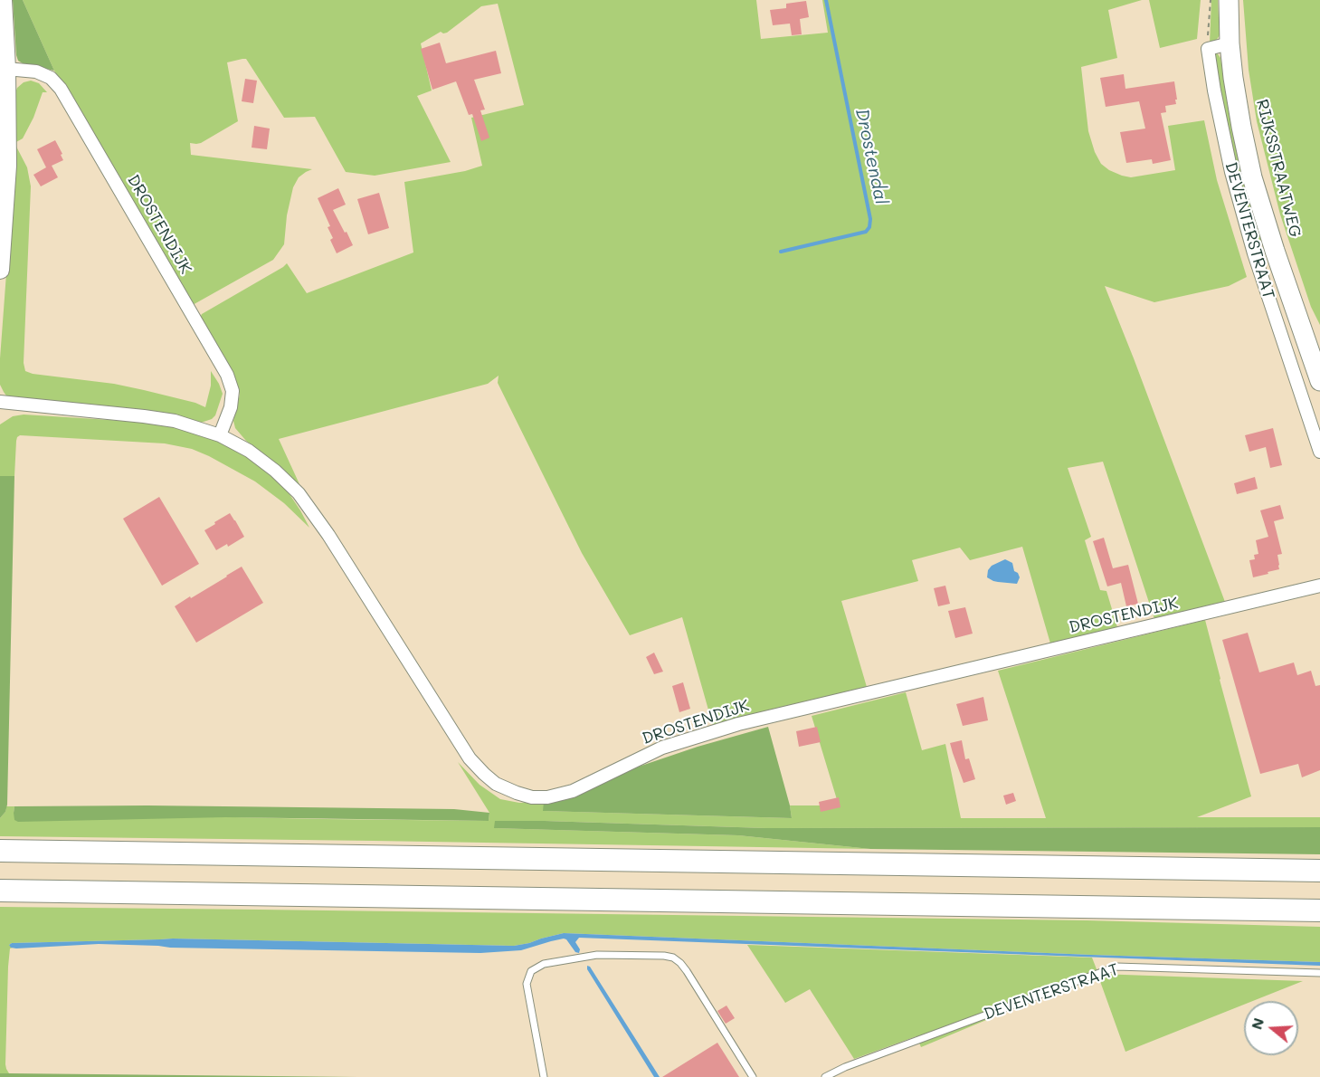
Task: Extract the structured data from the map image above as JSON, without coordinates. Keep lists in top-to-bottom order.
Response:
{
  "streets": {
    "main road": ["DEVENTERSTRAAT"],
    "street": ["DROSTENDIJK"]
  },
  "water": ["Drostendal"],
  "north": "left"
}
